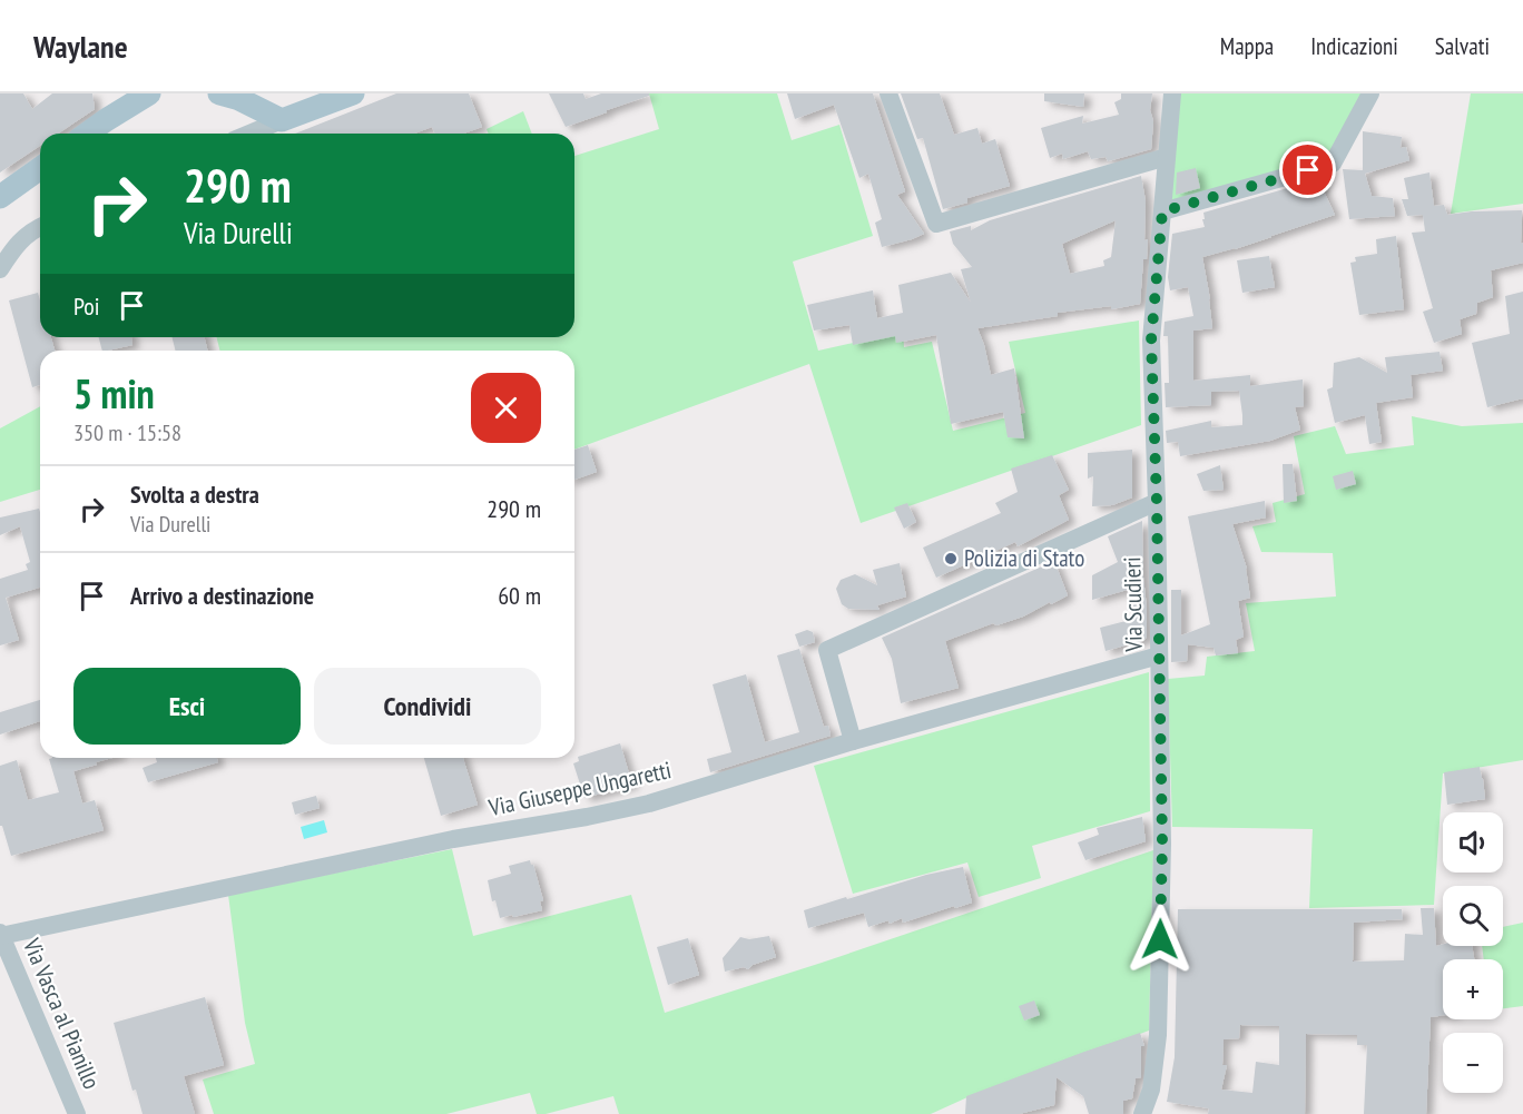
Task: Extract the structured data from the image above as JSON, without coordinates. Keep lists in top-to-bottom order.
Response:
{
  "streets": {
    "street": ["Via Scudieri", "Via Giuseppe Ungaretti", "Via Vasca al Pianillo"]
  },
  "crossings": [
    ["Via Scudieri", "Via Giuseppe Ungaretti"],
    ["Via Giuseppe Ungaretti", "Via Vasca al Pianillo"]
  ],
  "places": ["Polizia di Stato"],
  "page": {
    "header": "Waylane",
    "nav": ["Mappa", "Indicazioni", "Salvati"],
    "turn": ["290 m", "Via Durelli"],
    "then": "Poi",
    "heading": ["5 min", "350 m · 15:58"],
    "list": [
      {
        "name": "Svolta a destra",
        "note": "Via Durelli",
        "value": "290 m"
      },
      {
        "name": "Arrivo a destinazione",
        "value": "60 m"
      }
    ],
    "buttons": ["Esci", "Condividi"],
    "map_buttons": ["+", "−"]
  }
}
